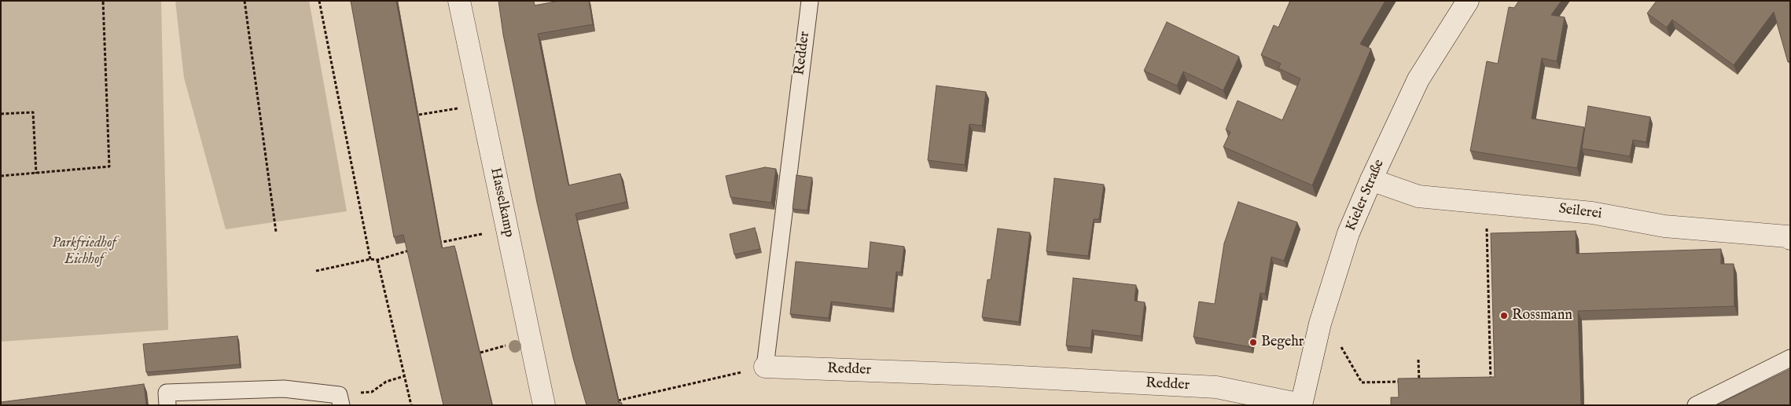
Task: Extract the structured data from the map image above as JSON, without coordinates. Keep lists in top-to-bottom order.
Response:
{
  "streets": {
    "street": [
      "Redder",
      "Kieler Straße",
      "Hasselkamp",
      "Seilerei"
    ]
  },
  "crossings": [
    ["Redder", "Kieler Straße"],
    ["Kieler Straße", "Seilerei"]
  ],
  "parks": ["Parkfriedhof Eichhof"],
  "places": ["Rossmann", "Begehr"]
}
